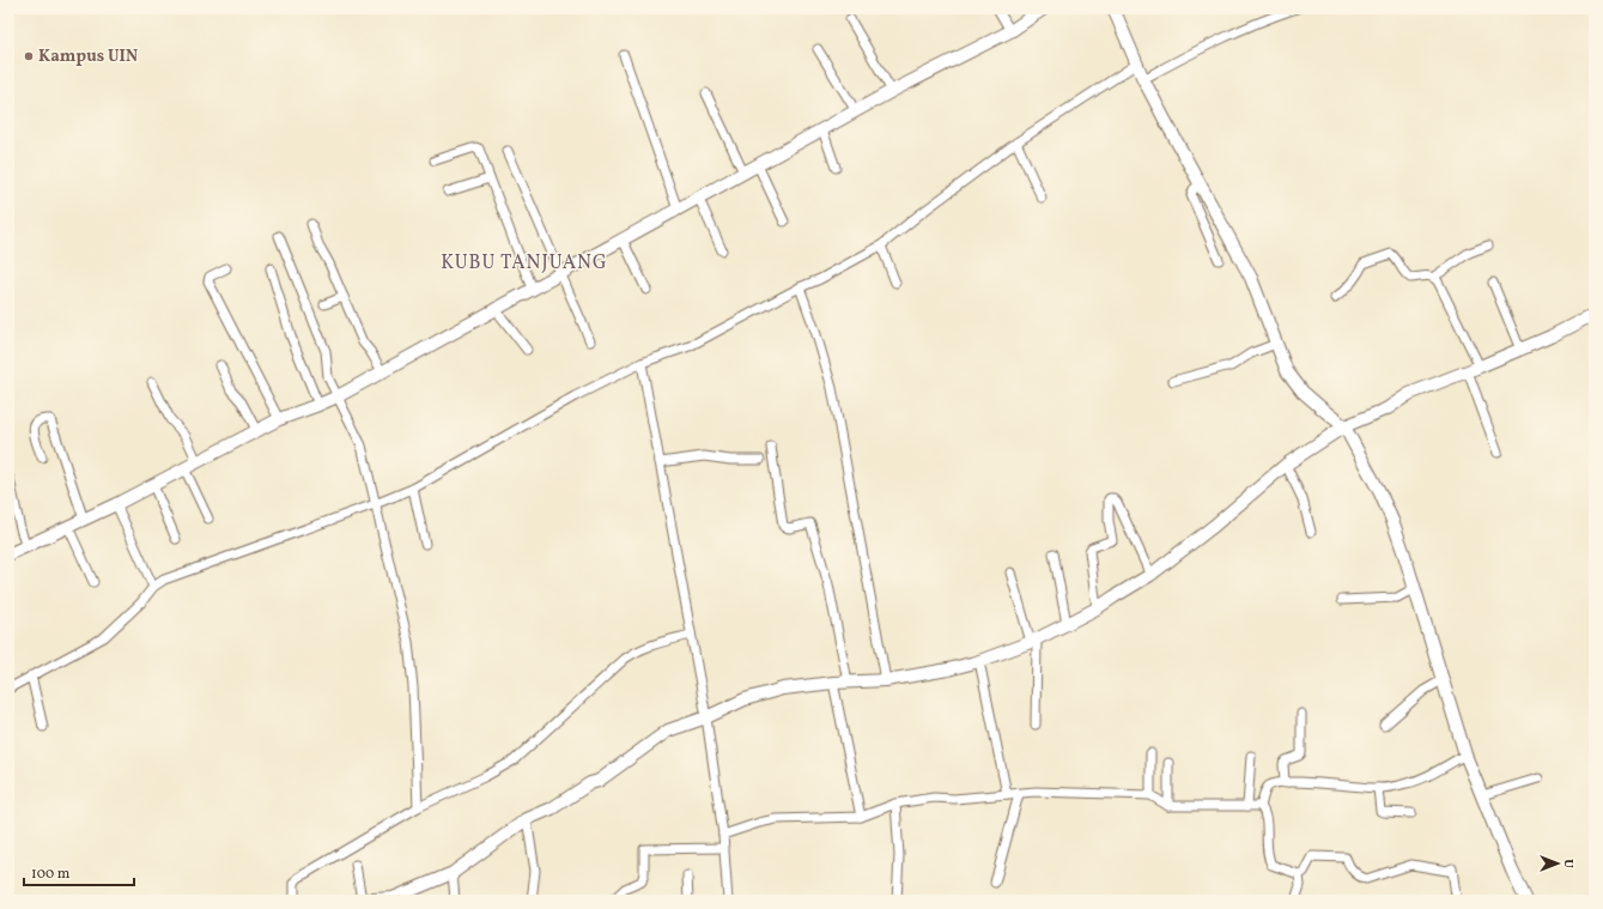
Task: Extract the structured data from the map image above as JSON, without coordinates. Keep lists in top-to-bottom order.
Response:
{
  "districts": ["KUBU TANJUANG"],
  "places": ["Kampus UIN"],
  "scale_bar": "100 m",
  "north": "right"
}
